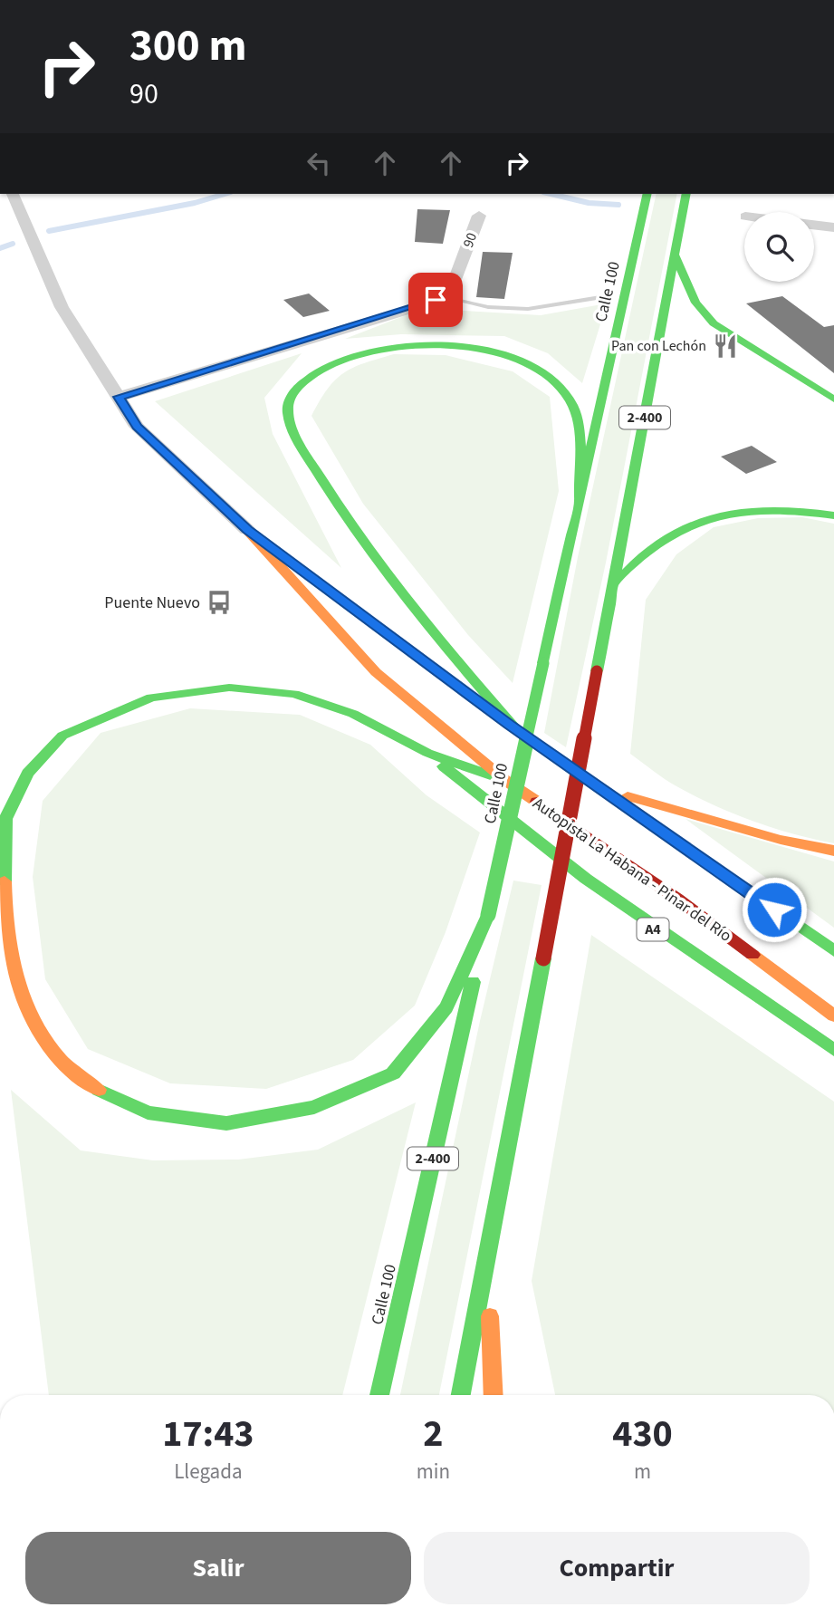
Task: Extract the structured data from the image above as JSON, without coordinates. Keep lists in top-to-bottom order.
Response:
{
  "streets": {
    "highway": [
      "Calle 100",
      "2-400",
      "Autopista La Habana - Pinar del Río",
      "A4"
    ],
    "street": ["90"]
  },
  "crossings": [
    ["Autopista La Habana - Pinar del Río", "A4"]
  ],
  "places": {
    "restaurant": ["Pan con Lechón"],
    "bus stop": ["Puente Nuevo"]
  },
  "page": {
    "turn": ["300 m", "90"],
    "eta": [
      "17:43",
      "Llegada",
      "2",
      "min",
      "430",
      "m"
    ],
    "buttons": ["Salir", "Compartir"]
  }
}
